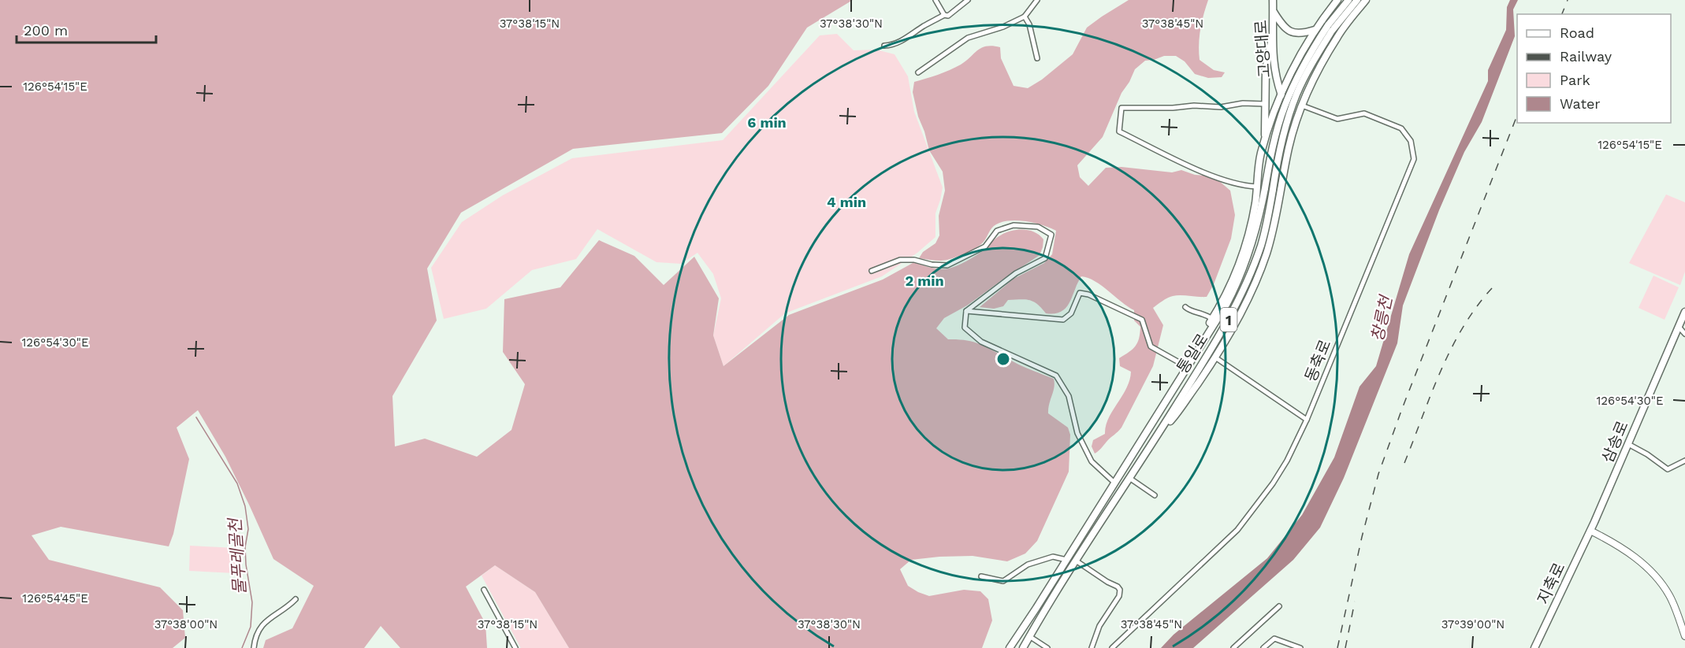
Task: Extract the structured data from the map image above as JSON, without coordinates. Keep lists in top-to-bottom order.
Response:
{
  "streets": {
    "main road": [
      "고양대로",
      "1",
      "통일로",
      "삼송로",
      "지축로"
    ],
    "street": ["동축로"]
  },
  "crossings": [
    ["삼송로", "지축로"]
  ],
  "water": ["창릉천", "물푸레골천"],
  "legend": [
    "Road",
    "Railway",
    "Park",
    "Water"
  ],
  "scale_bar": "200 m",
  "coordinates": [
    "37°38'15\"N",
    "37°38'30\"N",
    "37°38'45\"N",
    "126°54'15\"E",
    "126°54'30\"E",
    "126°54'45\"E",
    "37°38'00\"N",
    "37°39'00\"N"
  ],
  "rings": ["6 min", "4 min", "2 min"]
}
